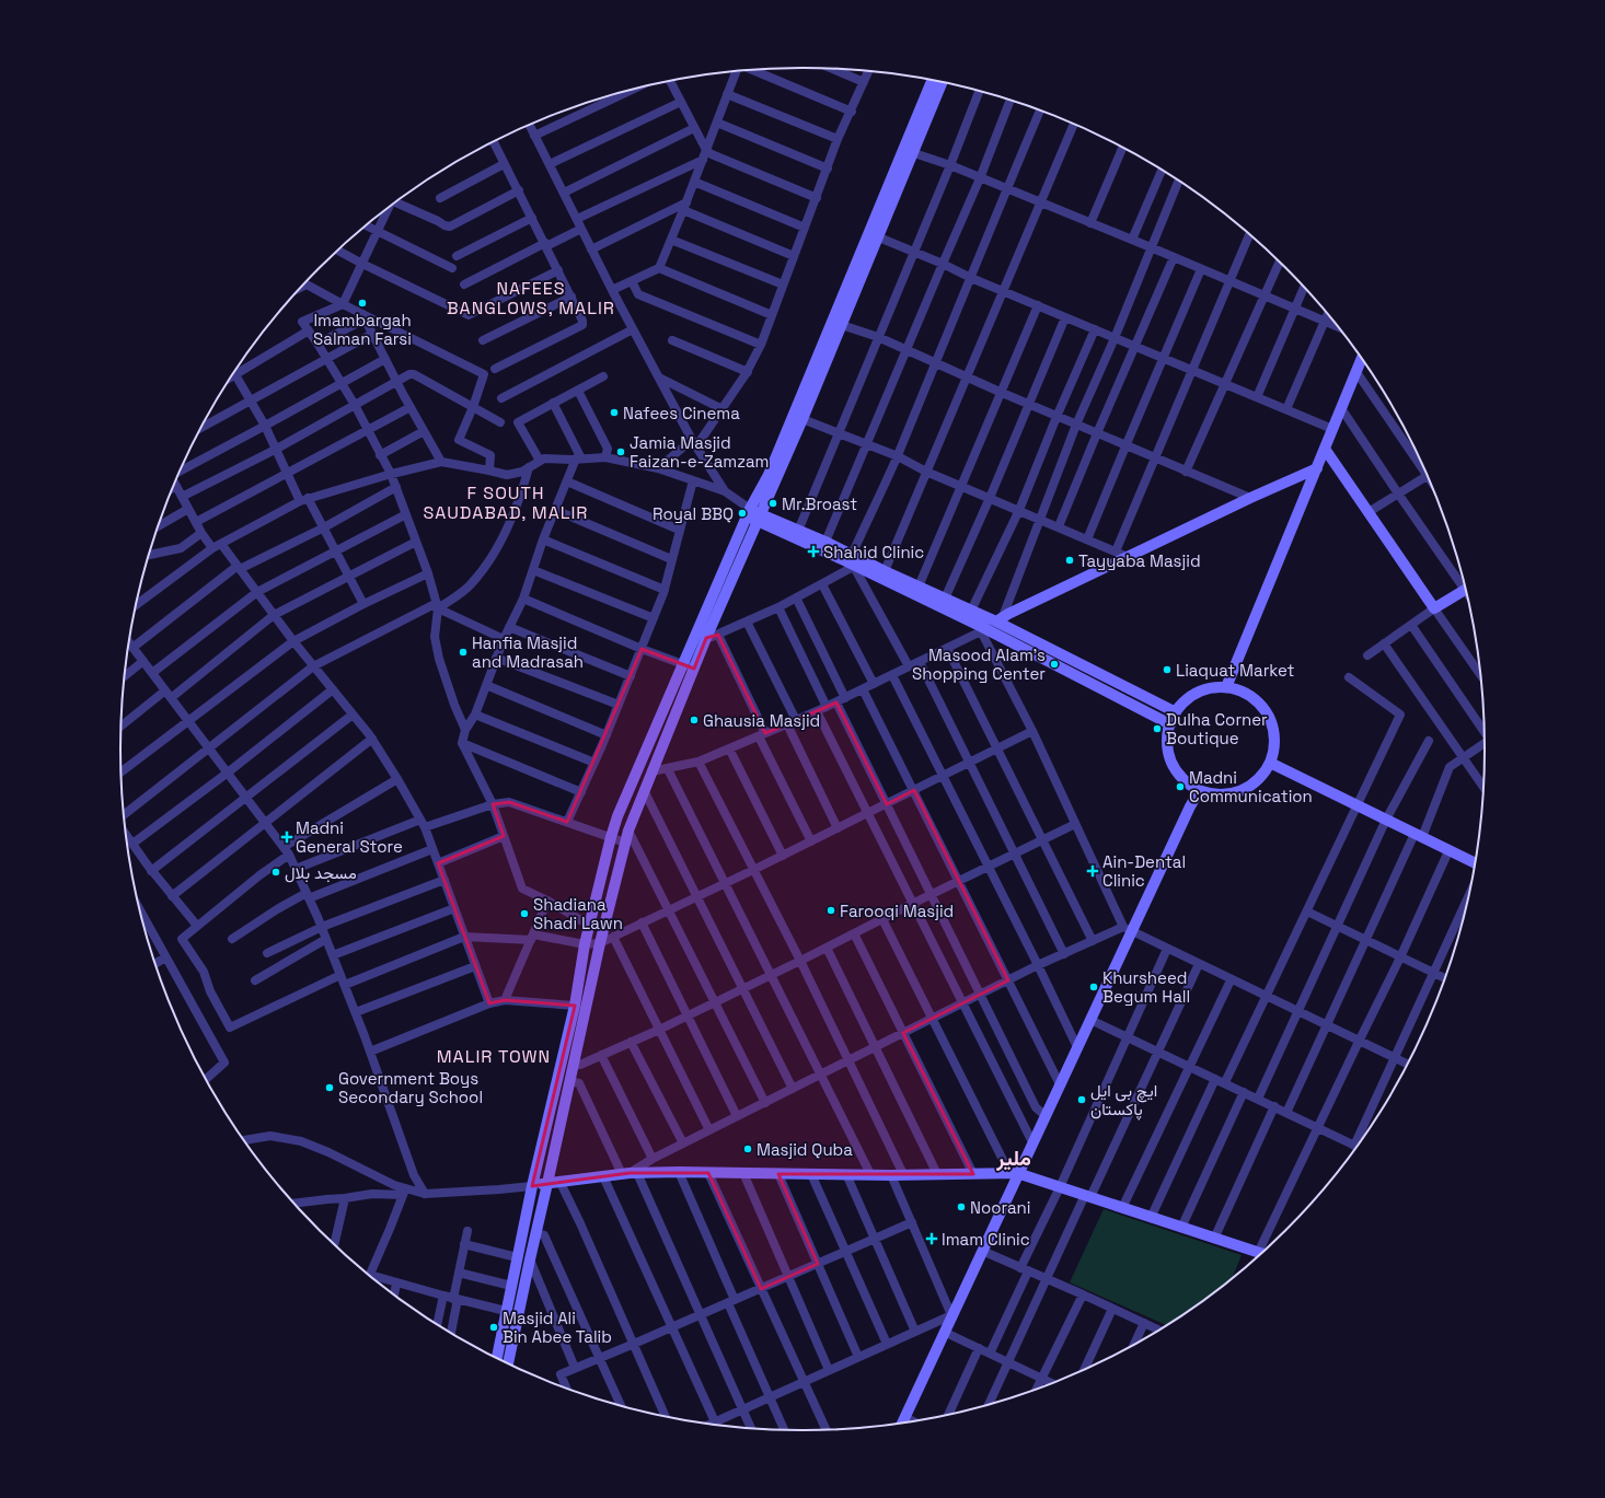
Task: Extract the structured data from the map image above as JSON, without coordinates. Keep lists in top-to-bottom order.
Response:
{
  "districts": [
    "NAFEES BANGLOWS, MALIR",
    "F SOUTH SAUDABAD, MALIR",
    "MALIR TOWN",
    "ملیر"
  ],
  "places": {
    "other": [
      "Imambargah Salman Farsi",
      "Nafees Cinema",
      "Jamia Masjid Faizan-e-Zamzam",
      "Mr.Broast",
      "Royal BBQ",
      "Tayyaba Masjid",
      "Hanfia Masjid and Madrasah",
      "Masood Alam's Shopping Center",
      "Liaquat Market",
      "Ghausia Masjid",
      "Dulha Corner Boutique",
      "Madni Communication",
      "مسجد بلال",
      "Farooqi Masjid",
      "Shadiana Shadi Lawn",
      "Khursheed Begum Hall",
      "Government Boys Secondary School",
      "ایچ بی ایل پاکستان",
      "Masjid Quba",
      "Noorani",
      "Masjid Ali Bin Abee Talib"
    ],
    "health": [
      "Shahid Clinic",
      "Madni General Store",
      "Ain-Dental Clinic",
      "Imam Clinic"
    ]
  }
}
